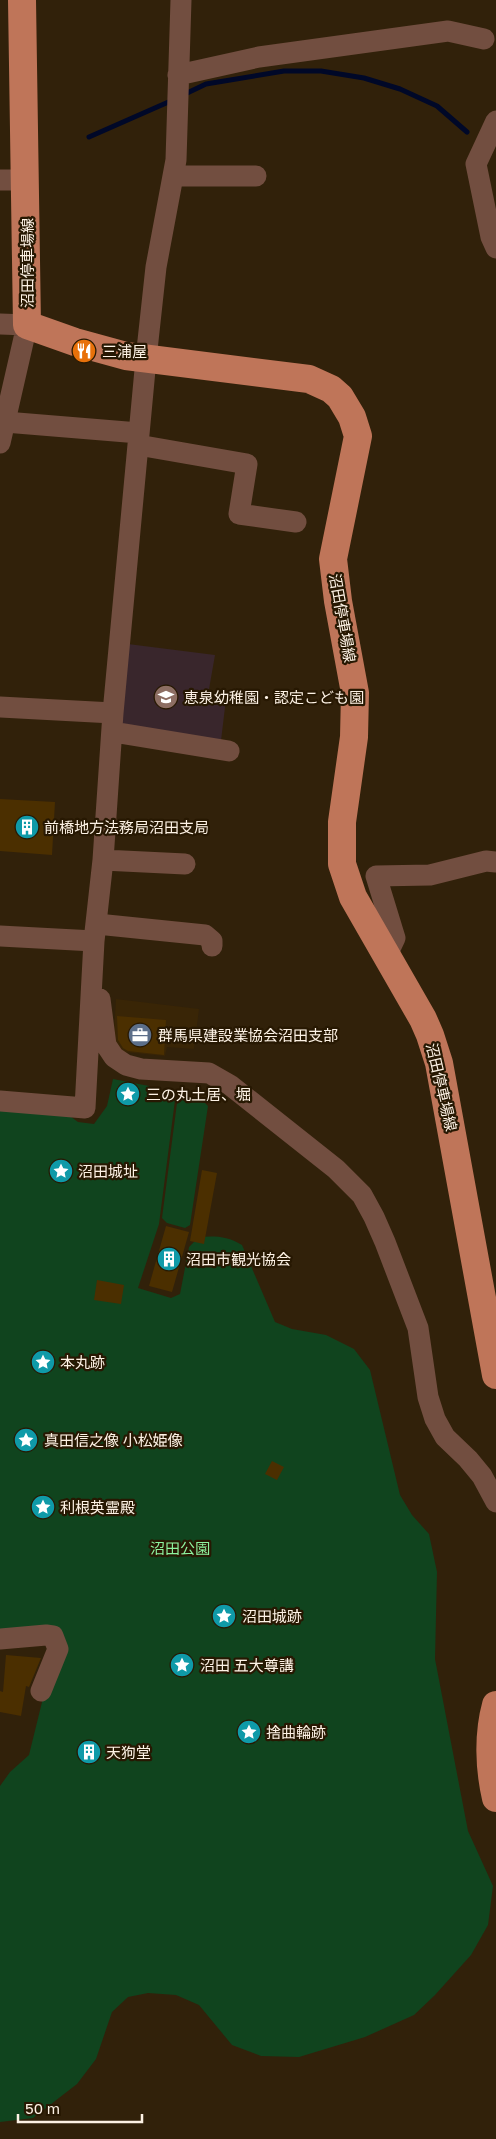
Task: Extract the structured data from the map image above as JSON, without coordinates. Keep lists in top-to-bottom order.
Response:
{
  "streets": {
    "main road": ["沼田停車場線"]
  },
  "parks": ["沼田公園"],
  "places": {
    "restaurant": ["三浦屋"],
    "school or university": ["恵泉幼稚園・認定こども園"],
    "building": ["前橋地方法務局沼田支局", "沼田市観光協会", "天狗堂"],
    "office": ["群馬県建設業協会沼田支部"],
    "place": [
      "三の丸土居、堀",
      "沼田城址",
      "本丸跡",
      "真田信之像 小松姫像",
      "利根英霊殿",
      "沼田城跡",
      "沼田 五大尊講",
      "捨曲輪跡"
    ]
  },
  "scale_bar": "50 m"
}
